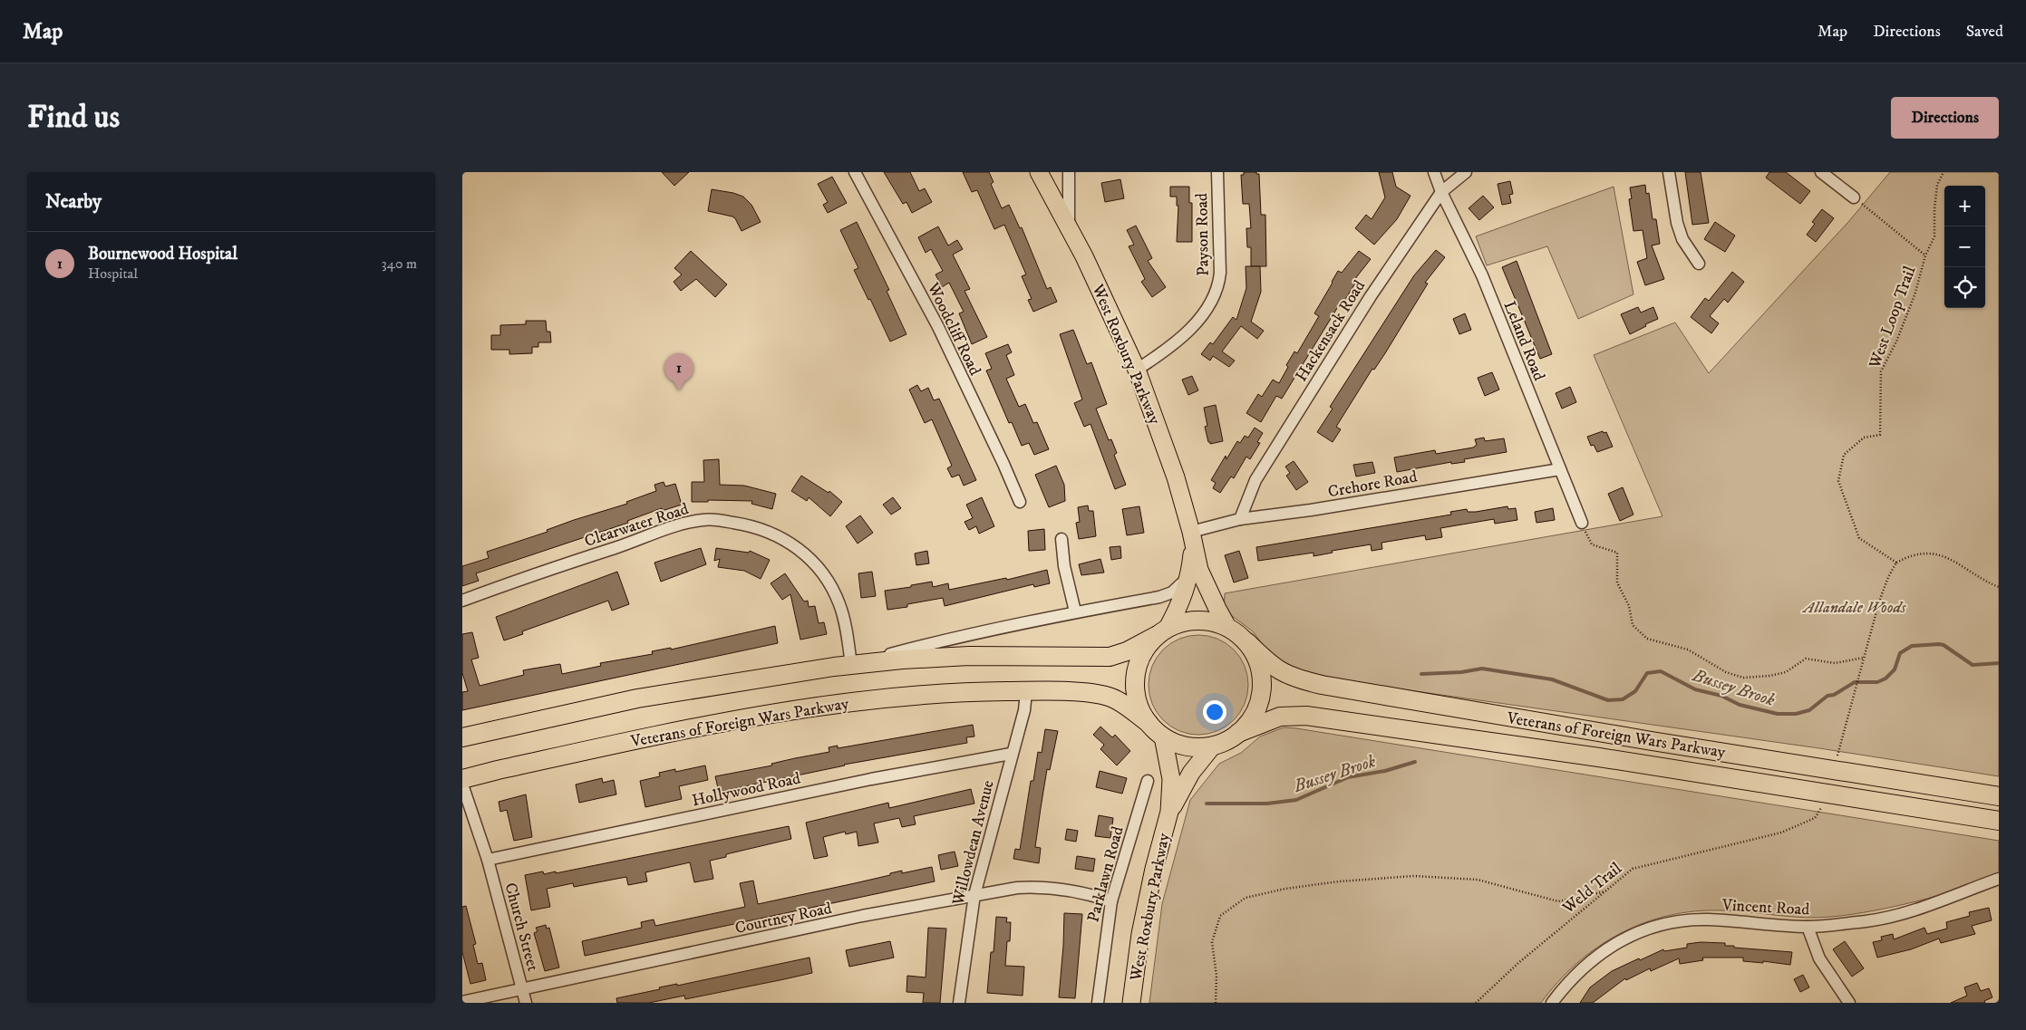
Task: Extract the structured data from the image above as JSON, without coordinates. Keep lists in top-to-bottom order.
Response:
{
  "streets": {
    "highway": ["Veterans of Foreign Wars Parkway"],
    "main road": ["West Roxbury Parkway"],
    "street": [
      "Payson Road",
      "Woodcliff Road",
      "Hackensack Road",
      "Leland Road",
      "Crehore Road",
      "Clearwater Road",
      "Hollywood Road",
      "Willowdean Avenue",
      "Parklawn Road",
      "Vincent Road",
      "Courtney Road",
      "Church Street"
    ],
    "path": ["West Loop Trail", "Weld Trail"]
  },
  "crossings": [
    ["Payson Road", "West Roxbury Parkway"],
    ["Hackensack Road", "Leland Road"],
    ["Hackensack Road", "Crehore Road"],
    ["Leland Road", "Crehore Road"],
    ["West Roxbury Parkway", "Crehore Road"],
    ["West Roxbury Parkway", "Veterans of Foreign Wars Parkway"],
    ["Veterans of Foreign Wars Parkway", "Willowdean Avenue"],
    ["Hollywood Road", "Willowdean Avenue"],
    ["Hollywood Road", "Church Street"],
    ["Willowdean Avenue", "Courtney Road"],
    ["Parklawn Road", "Courtney Road"],
    ["Courtney Road", "Church Street"]
  ],
  "water": ["Bussey Brook"],
  "parks": ["Allandale Woods"],
  "page": {
    "header": "Map",
    "nav": ["Map", "Directions", "Saved"],
    "buttons": "Directions",
    "title": "Find us",
    "heading": "Nearby",
    "map_buttons": ["+", "−"],
    "list": [
      {
        "mark": "1",
        "name": "Bournewood Hospital",
        "note": "Hospital",
        "value": "340 m"
      }
    ],
    "pins": "1"
  }
}
